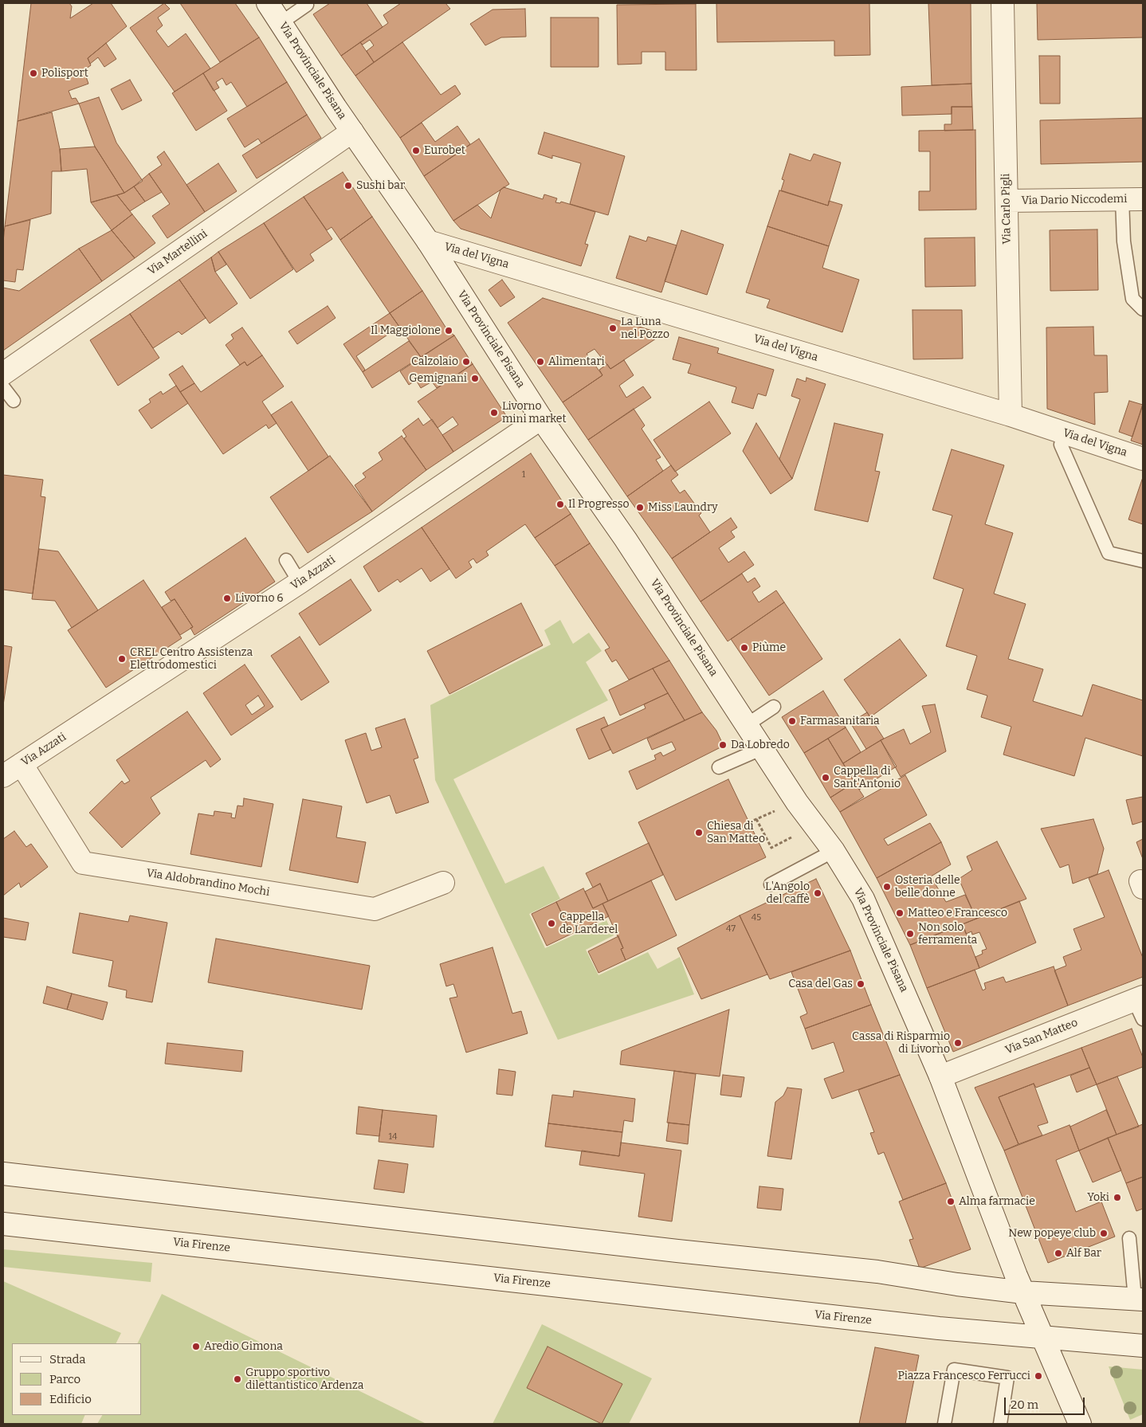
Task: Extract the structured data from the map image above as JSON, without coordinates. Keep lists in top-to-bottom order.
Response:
{
  "streets": {
    "street": [
      "Via Provinciale Pisana",
      "Via Dario Niccodemi",
      "Via Carlo Pigli",
      "Via Martellini",
      "Via del Vigna",
      "Via Azzati",
      "Via Aldobrandino Mochi",
      "Via San Matteo",
      "Via Firenze"
    ]
  },
  "crossings": [
    ["Via Provinciale Pisana", "Via Martellini"],
    ["Via Provinciale Pisana", "Via del Vigna"],
    ["Via Provinciale Pisana", "Via Azzati"],
    ["Via Provinciale Pisana", "Via San Matteo"],
    ["Via Provinciale Pisana", "Via Firenze"],
    ["Via Dario Niccodemi", "Via Carlo Pigli"],
    ["Via Carlo Pigli", "Via del Vigna"],
    ["Via Azzati", "Via Aldobrandino Mochi"]
  ],
  "places": [
    "Polisport",
    "Eurobet",
    "Sushi bar",
    "La Luna nel Pozzo",
    "Il Maggiolone",
    "Calzolaio",
    "Alimentari",
    "Gemignani",
    "Livorno mini market",
    "Il Progresso",
    "Miss Laundry",
    "Livorno 6",
    "Piùme",
    "CREL Centro Assistenza Elettrodomestici",
    "Farmasanitaria",
    "Da Lobredo",
    "Cappella di Sant'Antonio",
    "Chiesa di San Matteo",
    "Osteria delle belle donne",
    "L'Angolo del caffè",
    "Matteo e Francesco",
    "Cappella de Larderel",
    "Non solo ferramenta",
    "Casa del Gas",
    "Cassa di Risparmio di Livorno",
    "Yoki",
    "Alma farmacie",
    "New popeye club",
    "Alf Bar",
    "Aredio Gimona",
    "Piazza Francesco Ferrucci",
    "Gruppo sportivo dilettantistico Ardenza"
  ],
  "house_numbers": [
    "1",
    "45",
    "47",
    "14"
  ],
  "legend": ["Strada", "Parco", "Edificio"],
  "scale_bar": "20 m"
}
